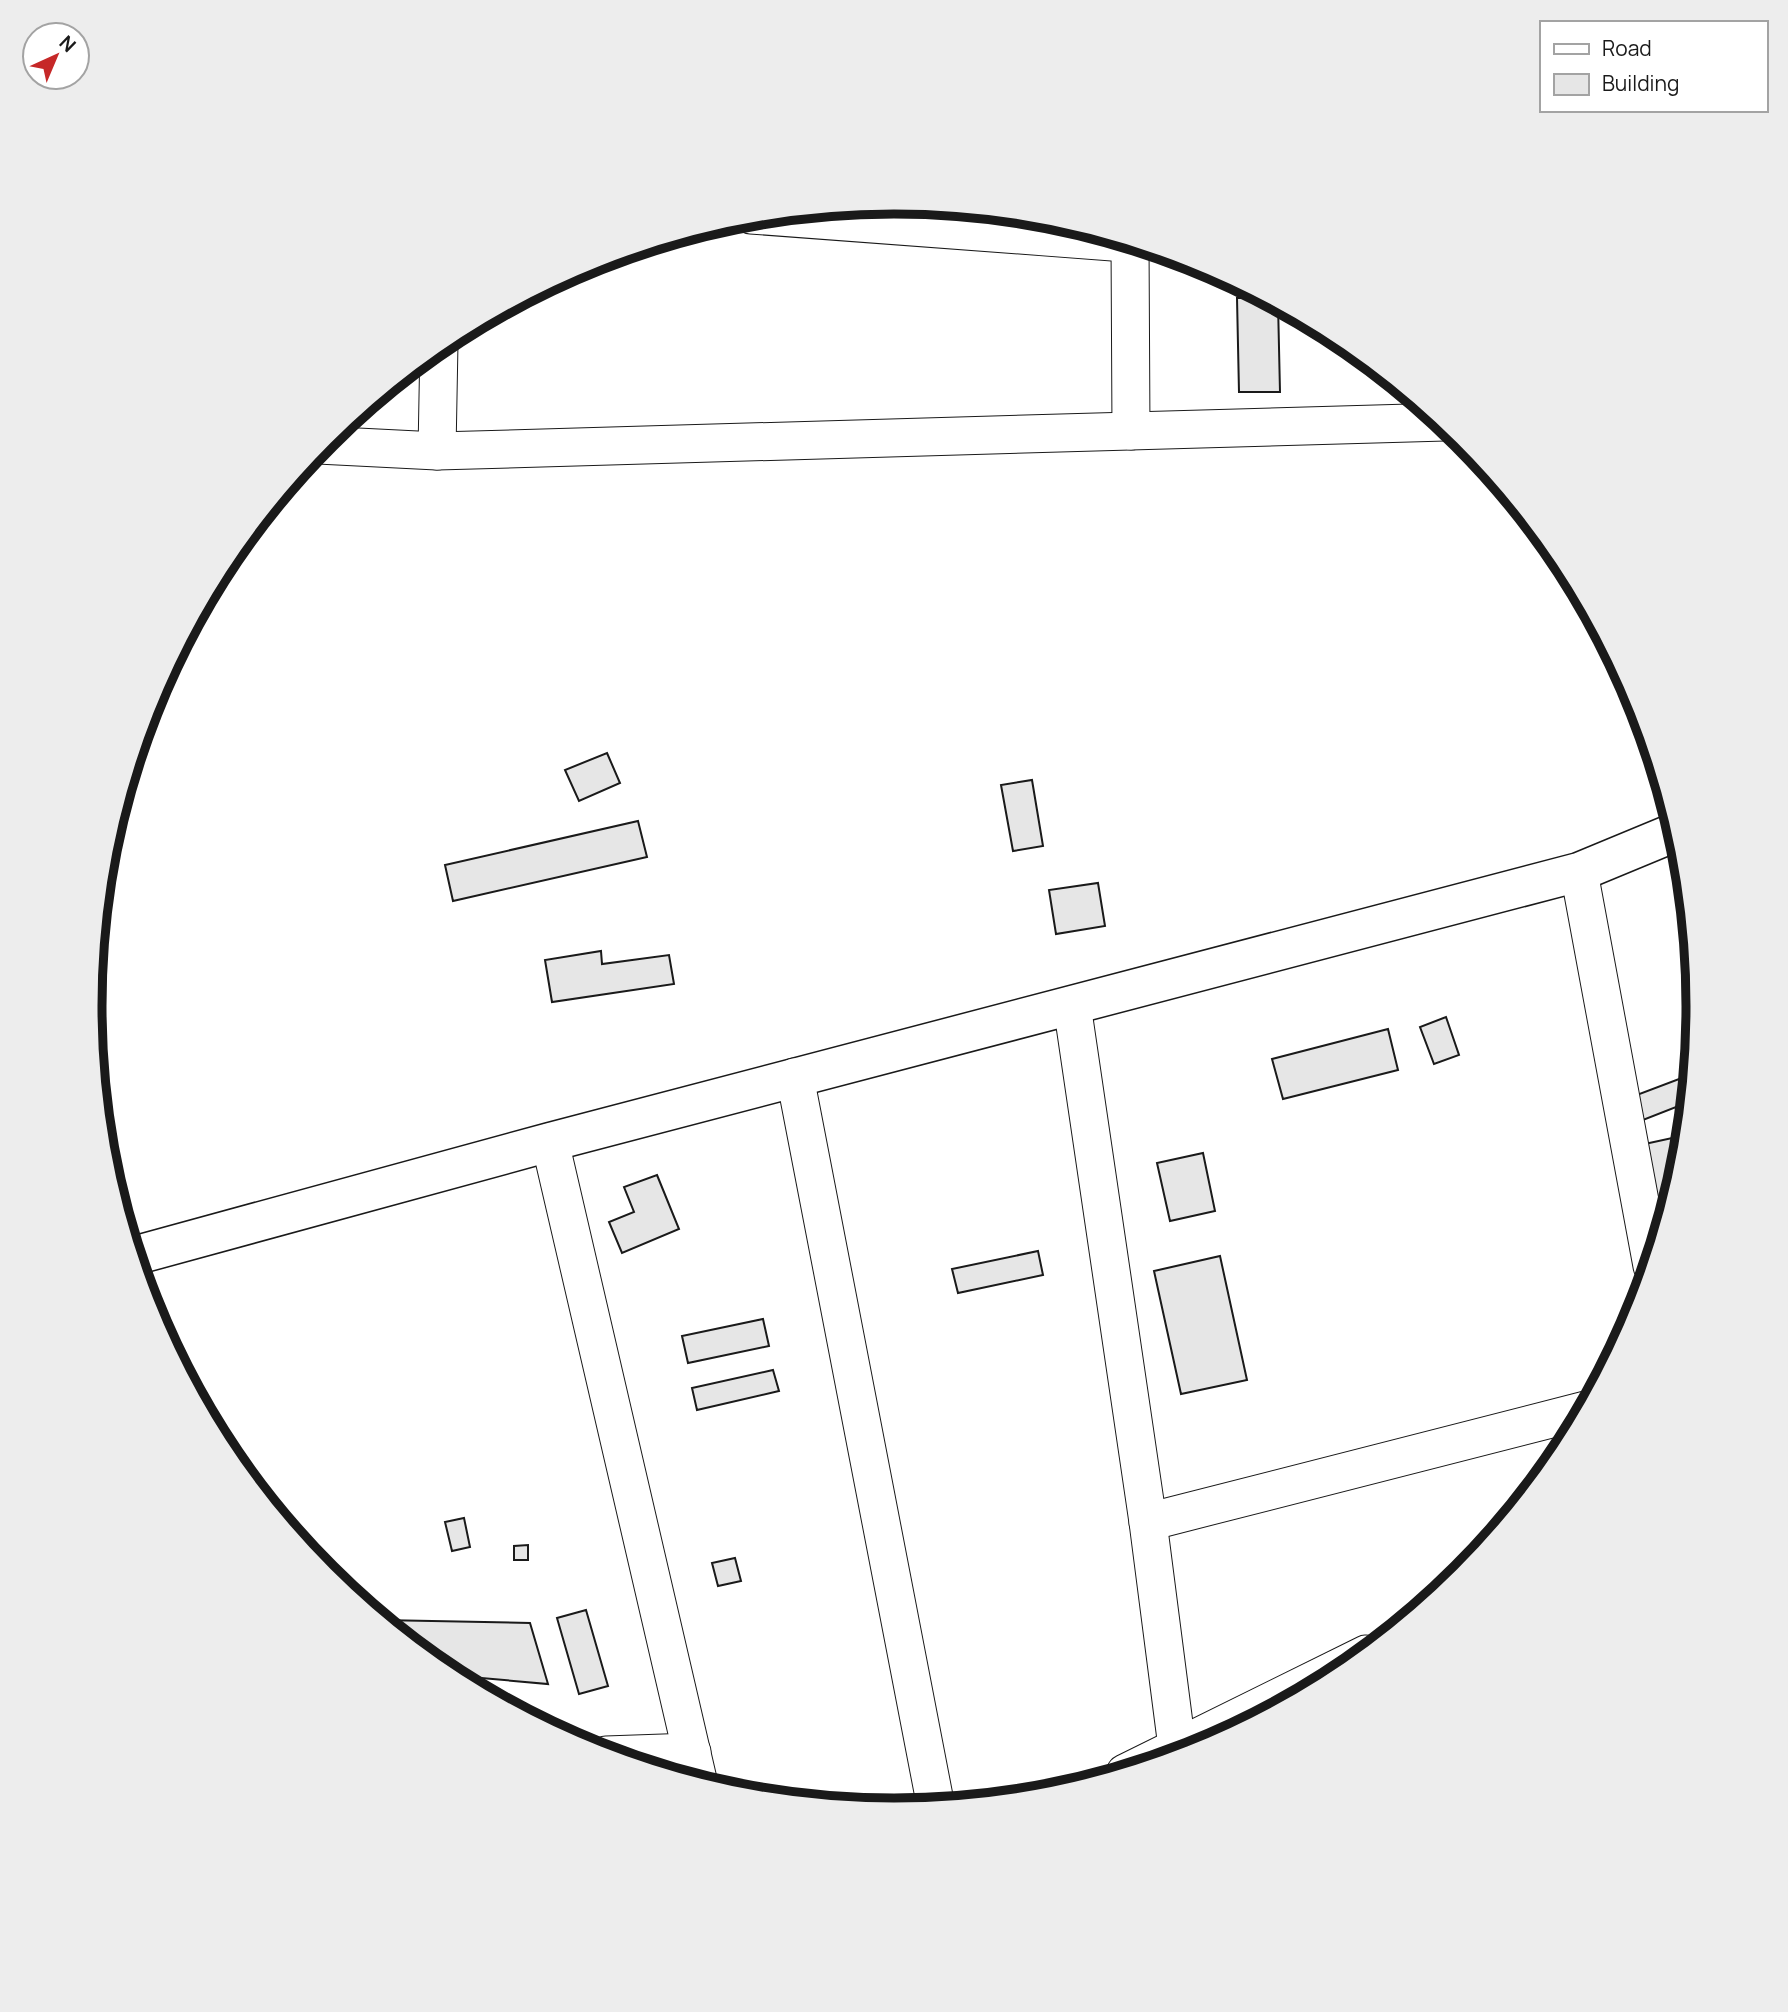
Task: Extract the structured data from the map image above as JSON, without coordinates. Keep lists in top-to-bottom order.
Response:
{
  "legend": ["Road", "Building"],
  "north": "top right"
}
